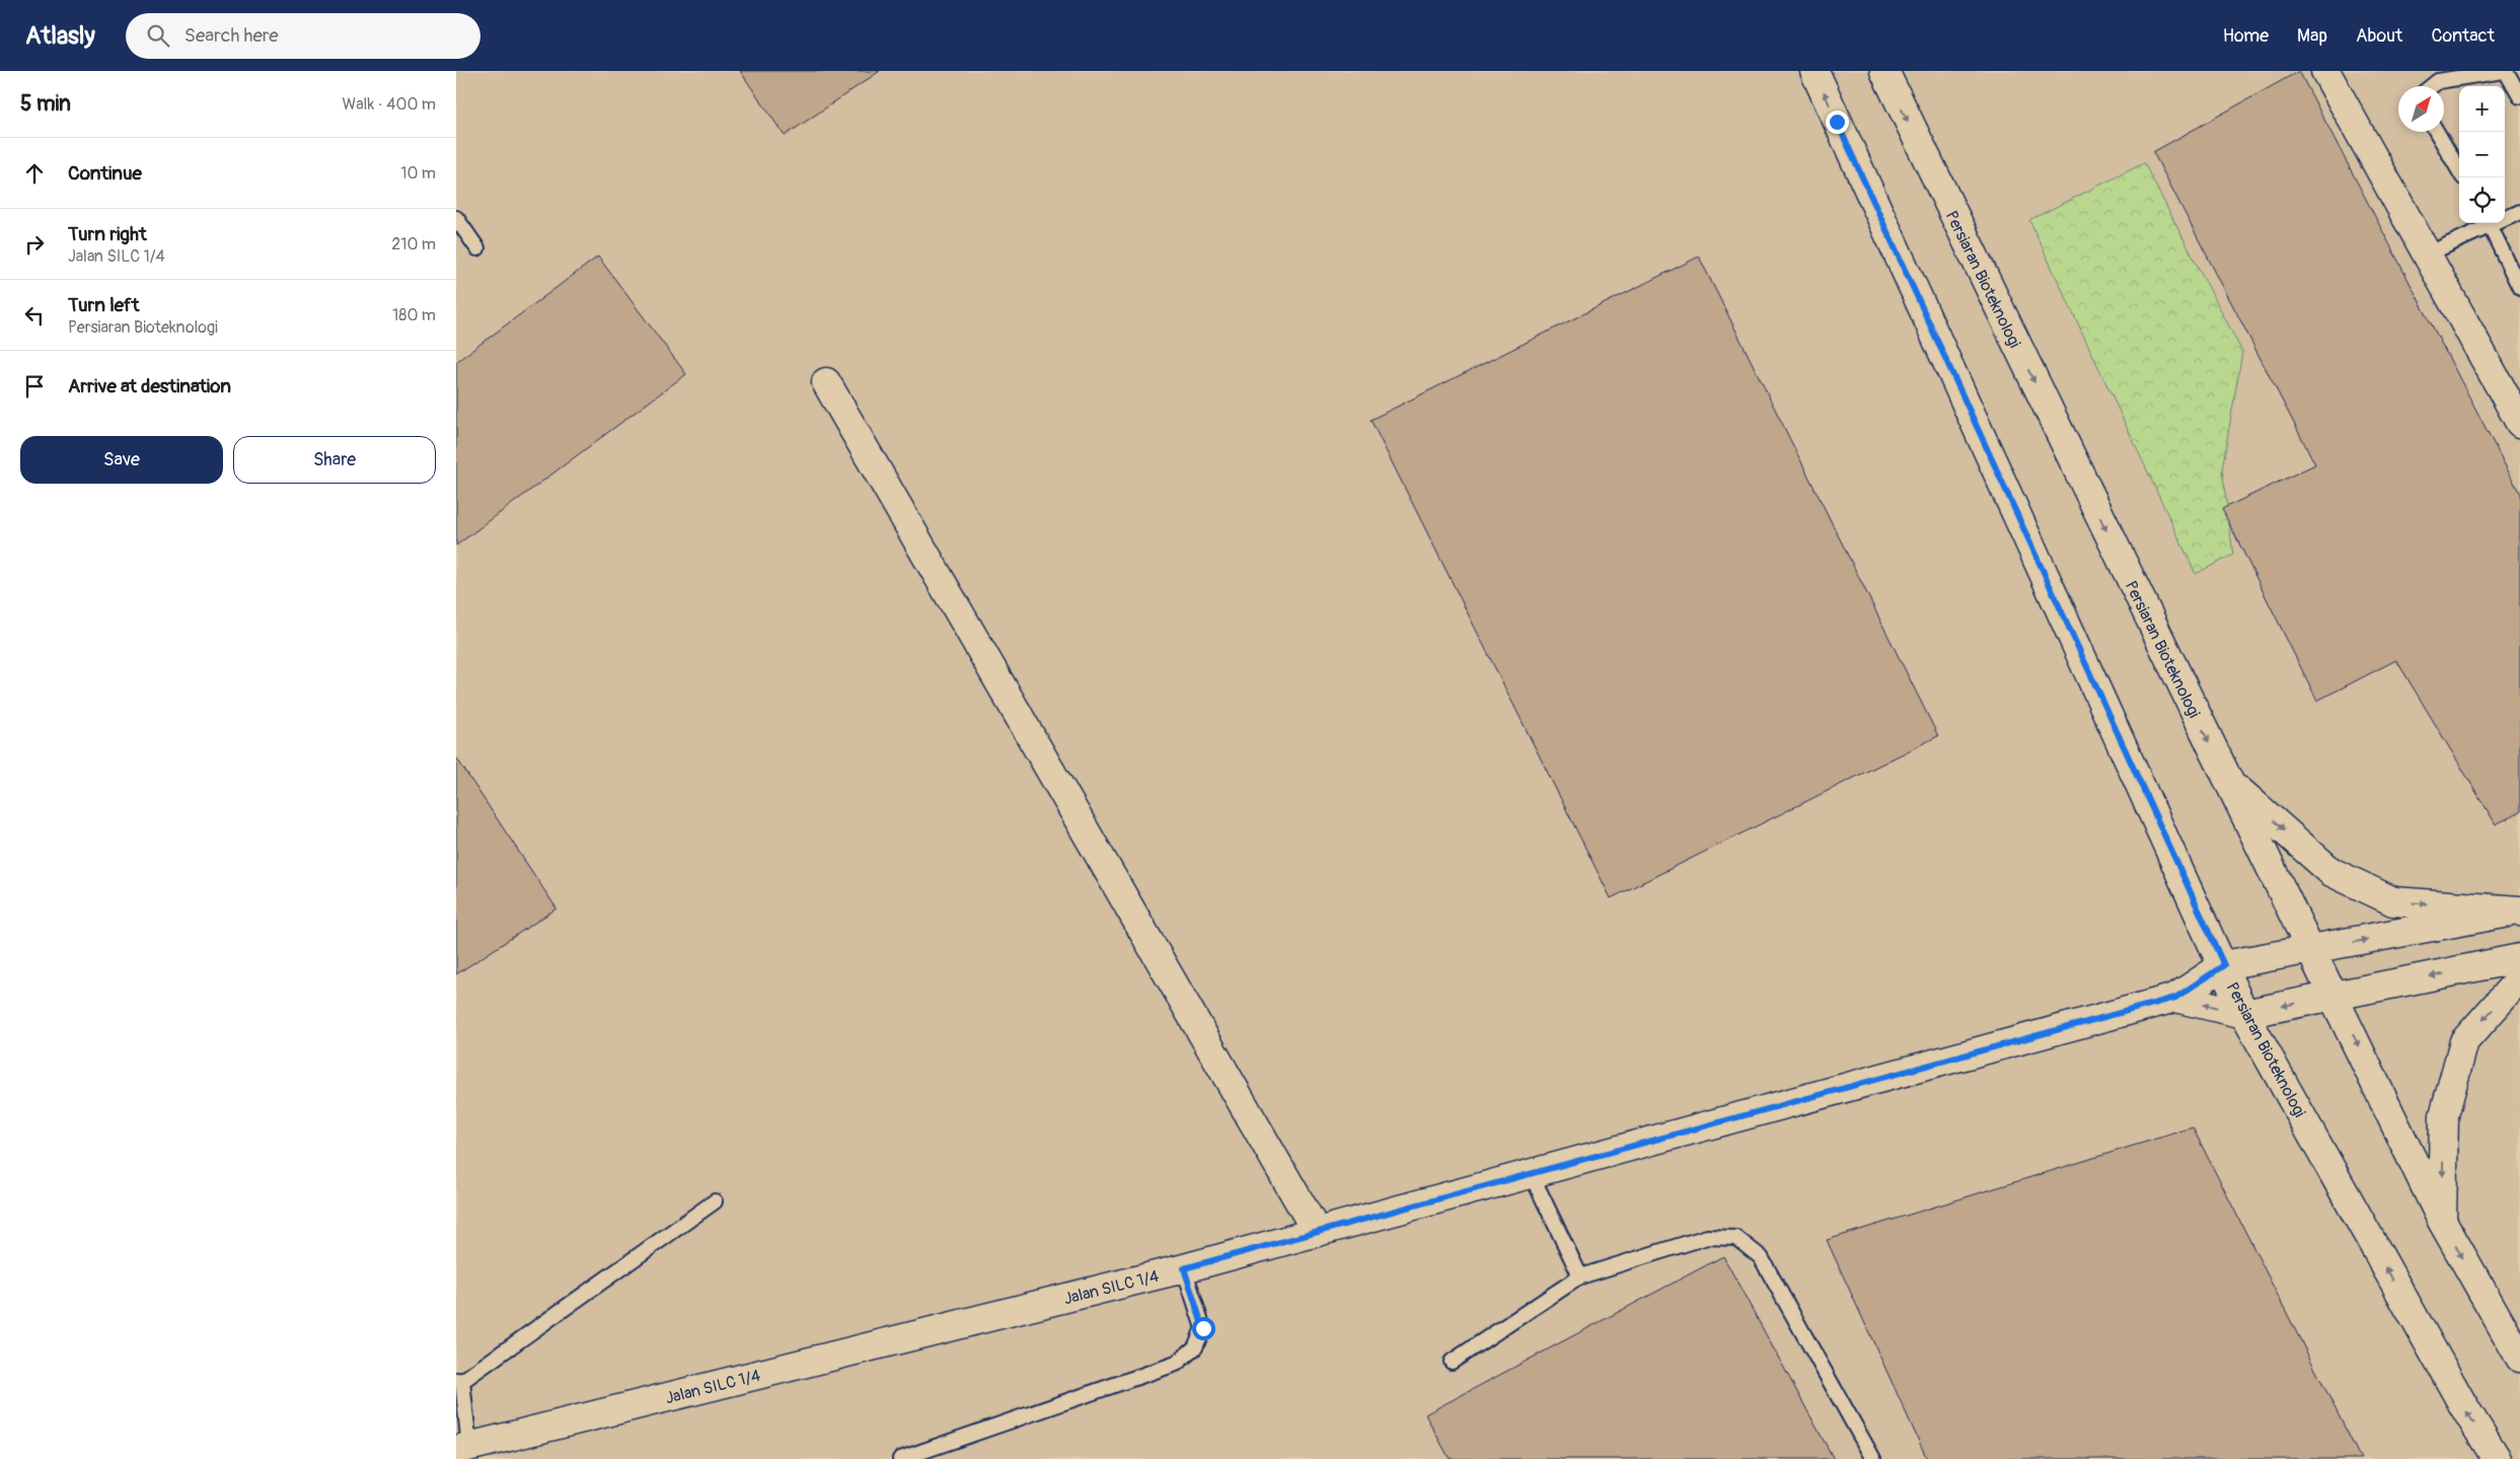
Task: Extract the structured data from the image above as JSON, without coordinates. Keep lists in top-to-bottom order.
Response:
{
  "streets": {
    "street": ["Persiaran Bioteknologi", "Jalan SILC 1/4"]
  },
  "crossings": [
    ["Persiaran Bioteknologi", "Jalan SILC 1/4"]
  ],
  "north": "top right",
  "page": {
    "header": "Atlasly",
    "search": "Search here",
    "nav": [
      "Home",
      "Map",
      "About",
      "Contact"
    ],
    "heading": ["5 min", "Walk · 400 m"],
    "map_buttons": ["+", "−"],
    "list": [
      ["Continue", "10 m"],
      ["Turn right", "Jalan SILC 1/4", "210 m"],
      ["Turn left", "Persiaran Bioteknologi", "180 m"],
      "Arrive at destination"
    ],
    "buttons": ["Save", "Share"]
  }
}
